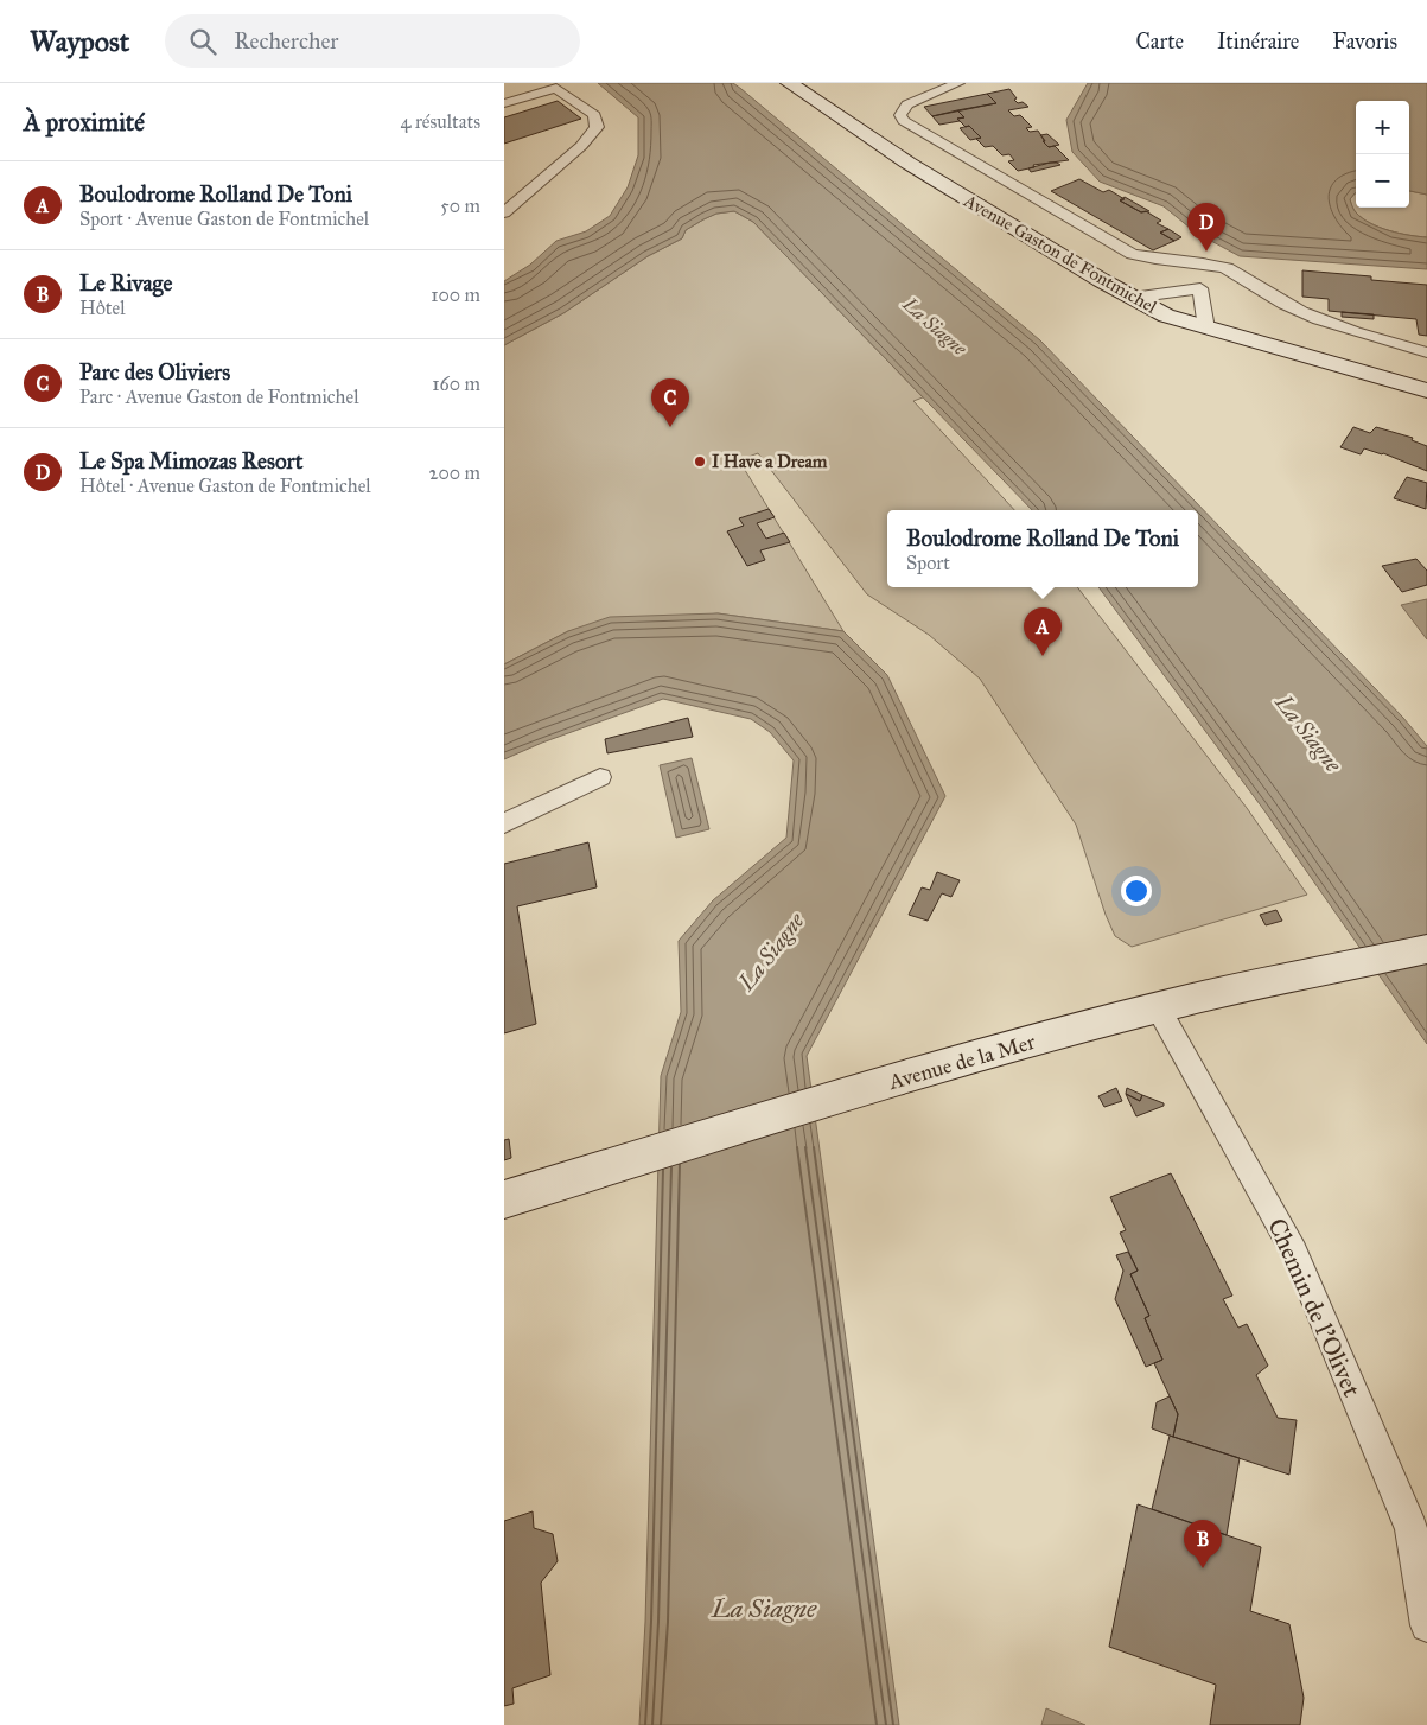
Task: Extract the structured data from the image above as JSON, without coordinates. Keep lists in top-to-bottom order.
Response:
{
  "streets": {
    "main road": ["Avenue Gaston de Fontmichel", "Avenue de la Mer"],
    "lane": ["Chemin de l'Olivet"]
  },
  "crossings": [
    ["Avenue de la Mer", "Chemin de l'Olivet"]
  ],
  "water": ["La Siagne"],
  "places": ["I Have a Dream"],
  "page": {
    "header": "Waypost",
    "search": "Rechercher",
    "nav": ["Carte", "Itinéraire", "Favoris"],
    "heading": ["À proximité", "4 résultats"],
    "map_buttons": ["+", "−"],
    "list": [
      {
        "mark": "A",
        "name": "Boulodrome Rolland De Toni",
        "note": "Sport · Avenue Gaston de Fontmichel",
        "value": "50 m"
      },
      {
        "mark": "B",
        "name": "Le Rivage",
        "note": "Hôtel",
        "value": "100 m"
      },
      {
        "mark": "C",
        "name": "Parc des Oliviers",
        "note": "Parc · Avenue Gaston de Fontmichel",
        "value": "160 m"
      },
      {
        "mark": "D",
        "name": "Le Spa Mimozas Resort",
        "note": "Hôtel · Avenue Gaston de Fontmichel",
        "value": "200 m"
      }
    ],
    "pins": [
      "D",
      "C",
      "A",
      "B"
    ],
    "popup": ["Boulodrome Rolland De Toni", "Sport"]
  }
}
